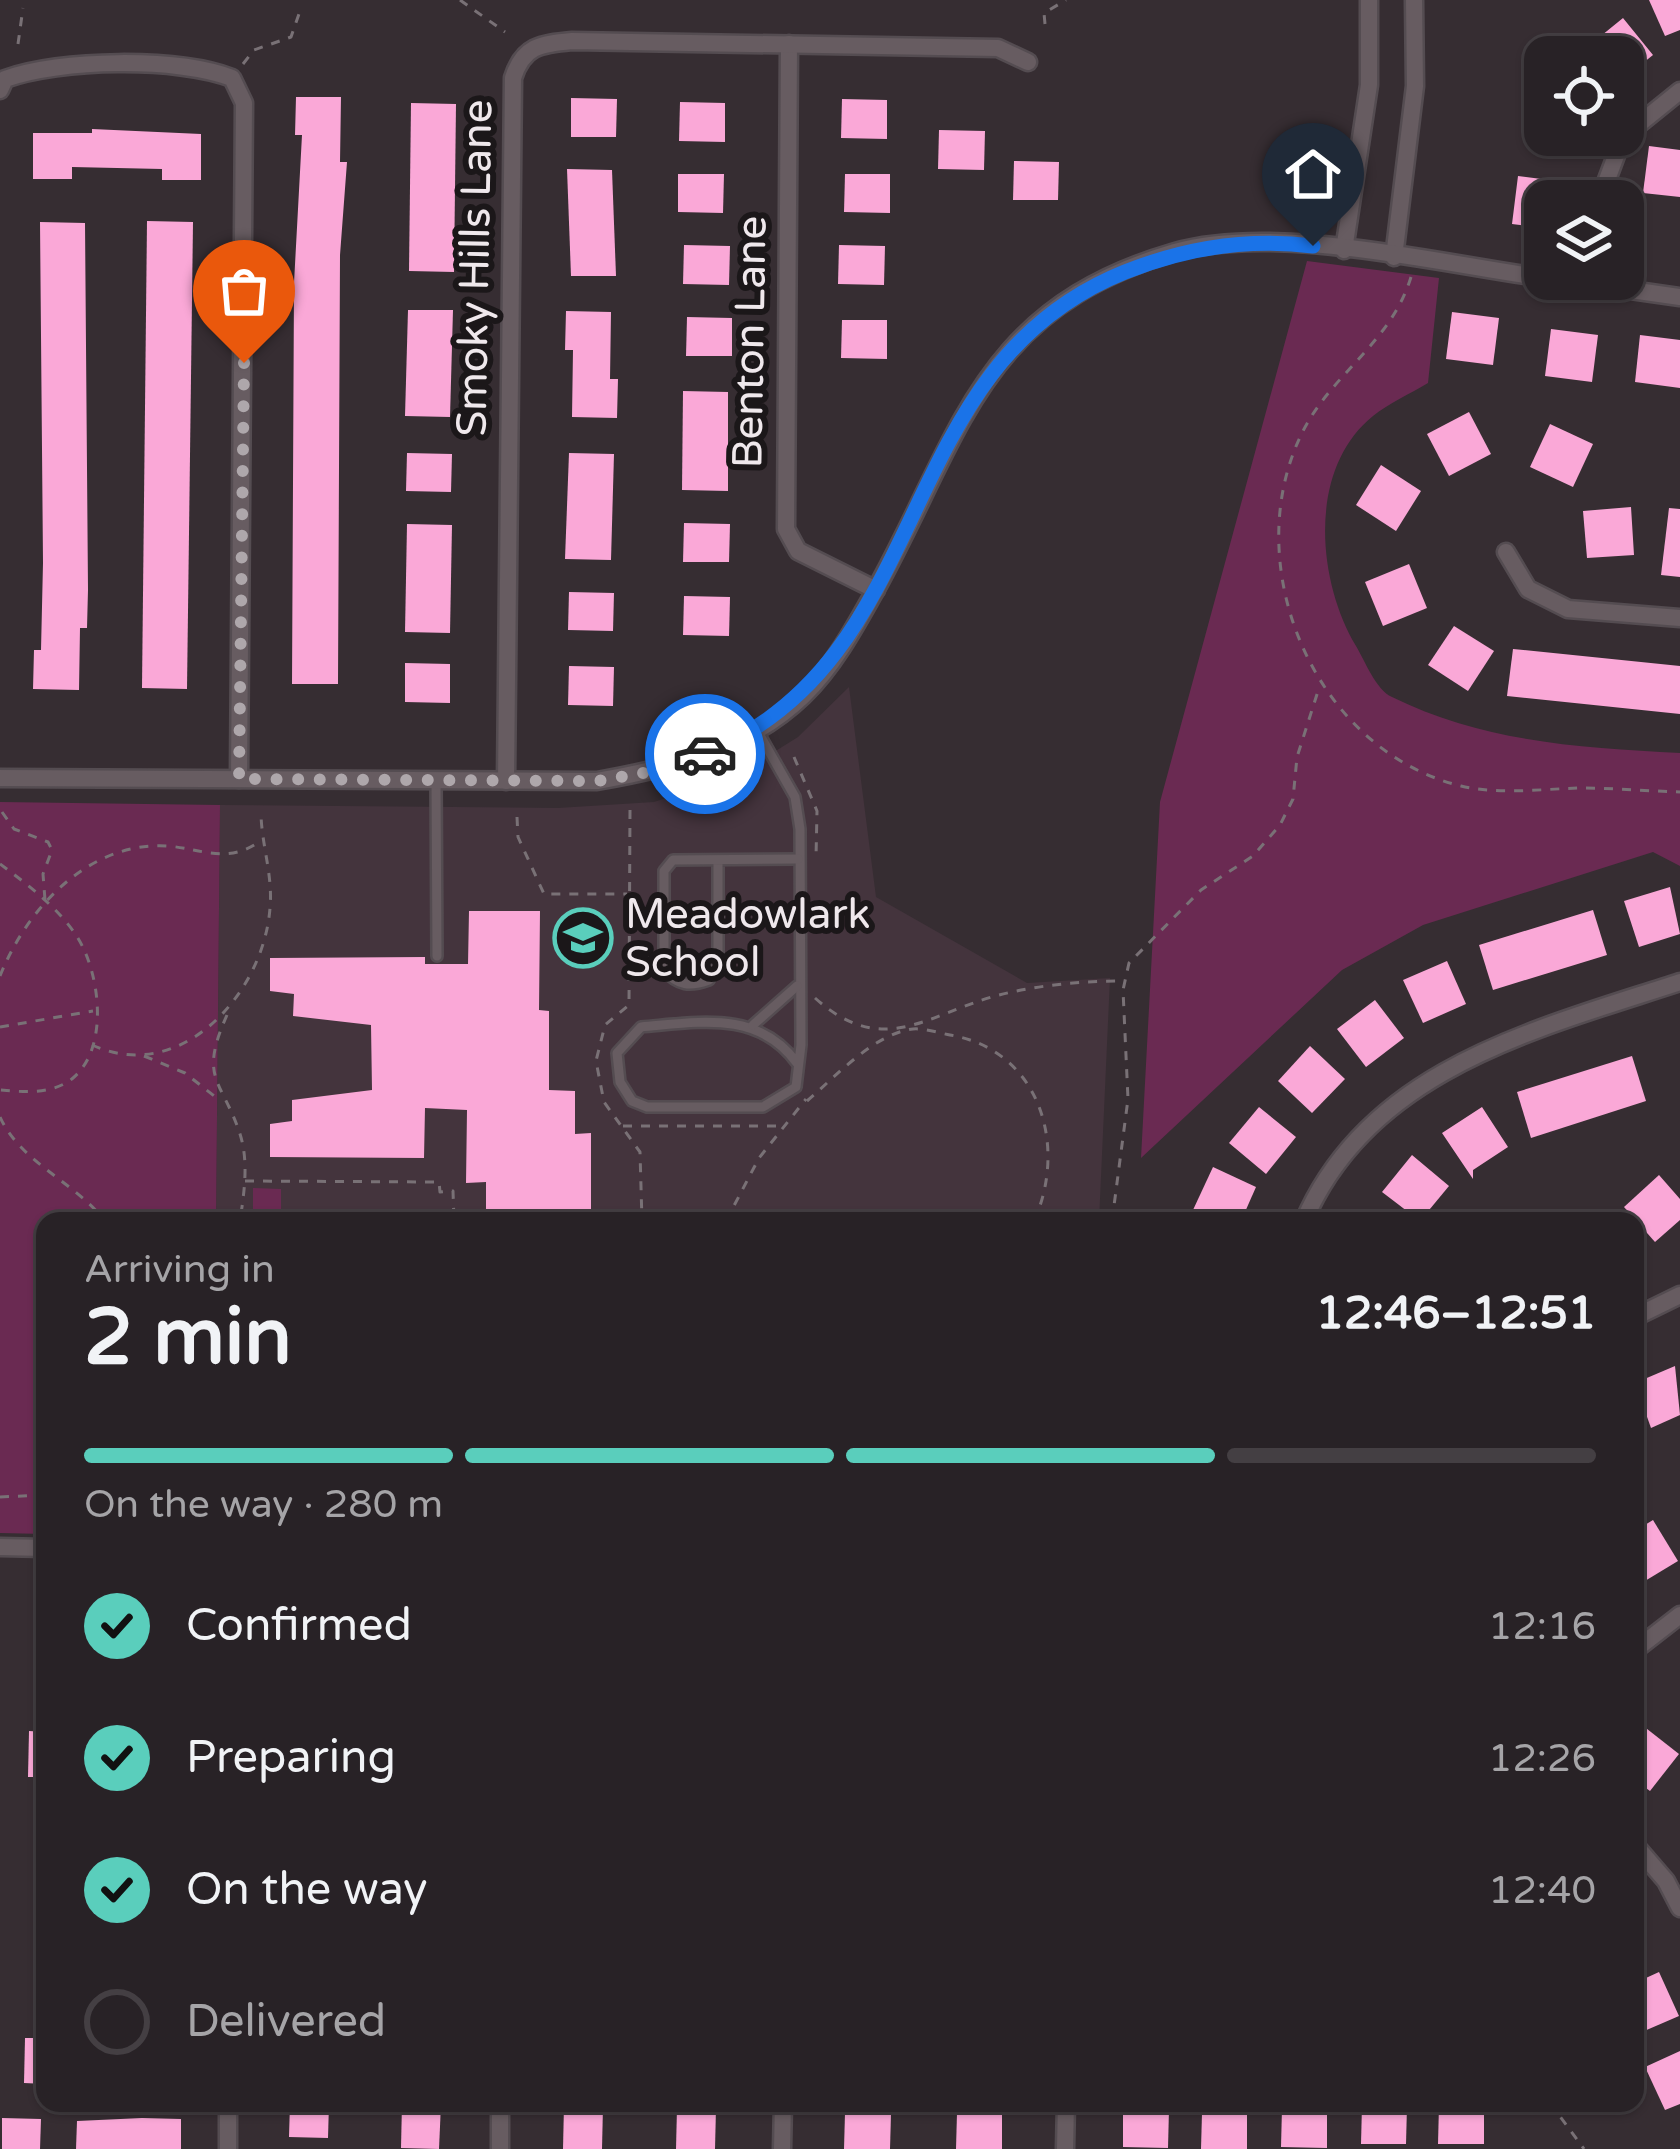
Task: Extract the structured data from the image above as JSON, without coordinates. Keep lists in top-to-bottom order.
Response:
{
  "streets": {
    "street": ["Smoky Hills Lane", "Benton Lane"]
  },
  "crossings": [
    ["Smoky Hills Lane", "Benton Lane"]
  ],
  "places": {
    "school or university": ["Meadowlark School"]
  },
  "page": {
    "heading": ["2 min", "Arriving in", "12:46–12:51"],
    "bar": "On the way · 280 m",
    "list": [
      ["Confirmed", "12:16"],
      ["Preparing", "12:26"],
      ["On the way", "12:40"],
      "Delivered"
    ]
  }
}
